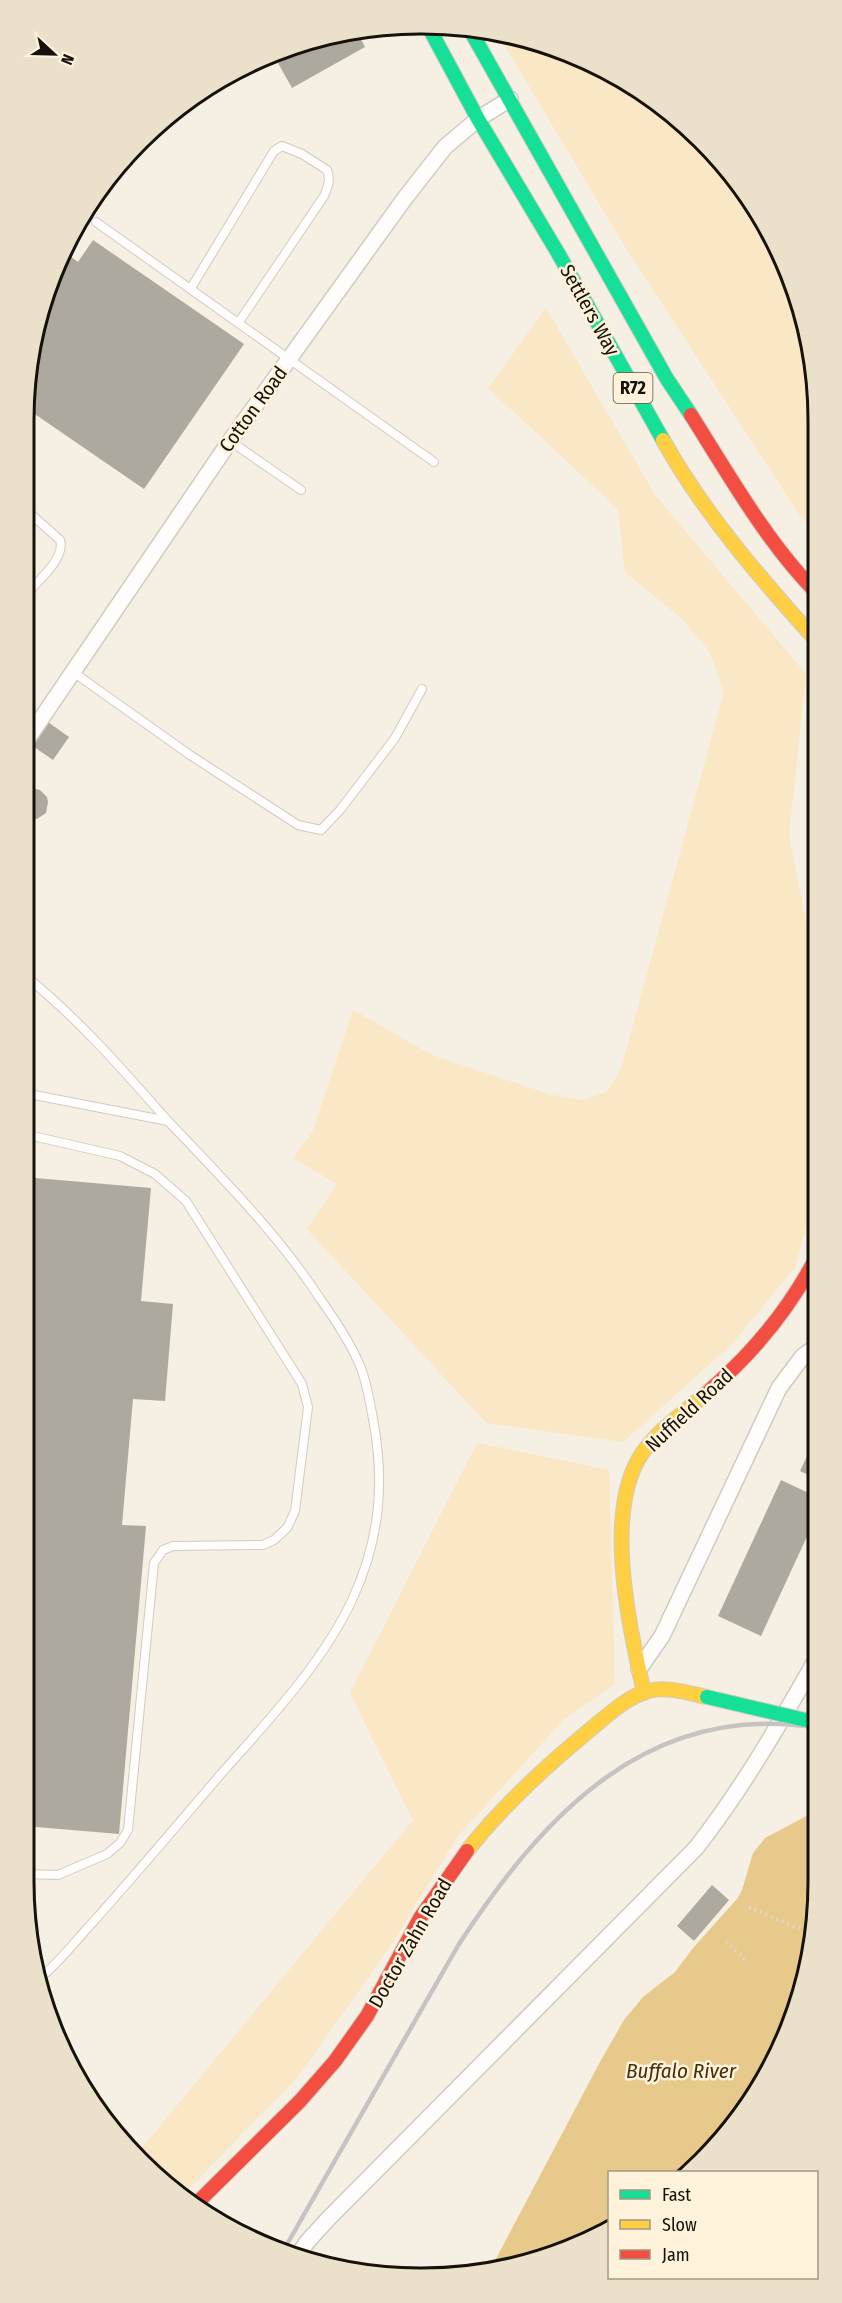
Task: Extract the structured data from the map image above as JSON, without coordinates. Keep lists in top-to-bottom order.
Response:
{
  "streets": {
    "main road": [
      "Settlers Way",
      "R72",
      "Nuffield Road",
      "Doctor Zahn Road"
    ],
    "street": ["Cotton Road"]
  },
  "crossings": [
    ["Settlers Way", "Cotton Road"],
    ["Nuffield Road", "Doctor Zahn Road"]
  ],
  "water": ["Buffalo River"],
  "legend": ["Fast", "Slow", "Jam"],
  "north": "right"
}
